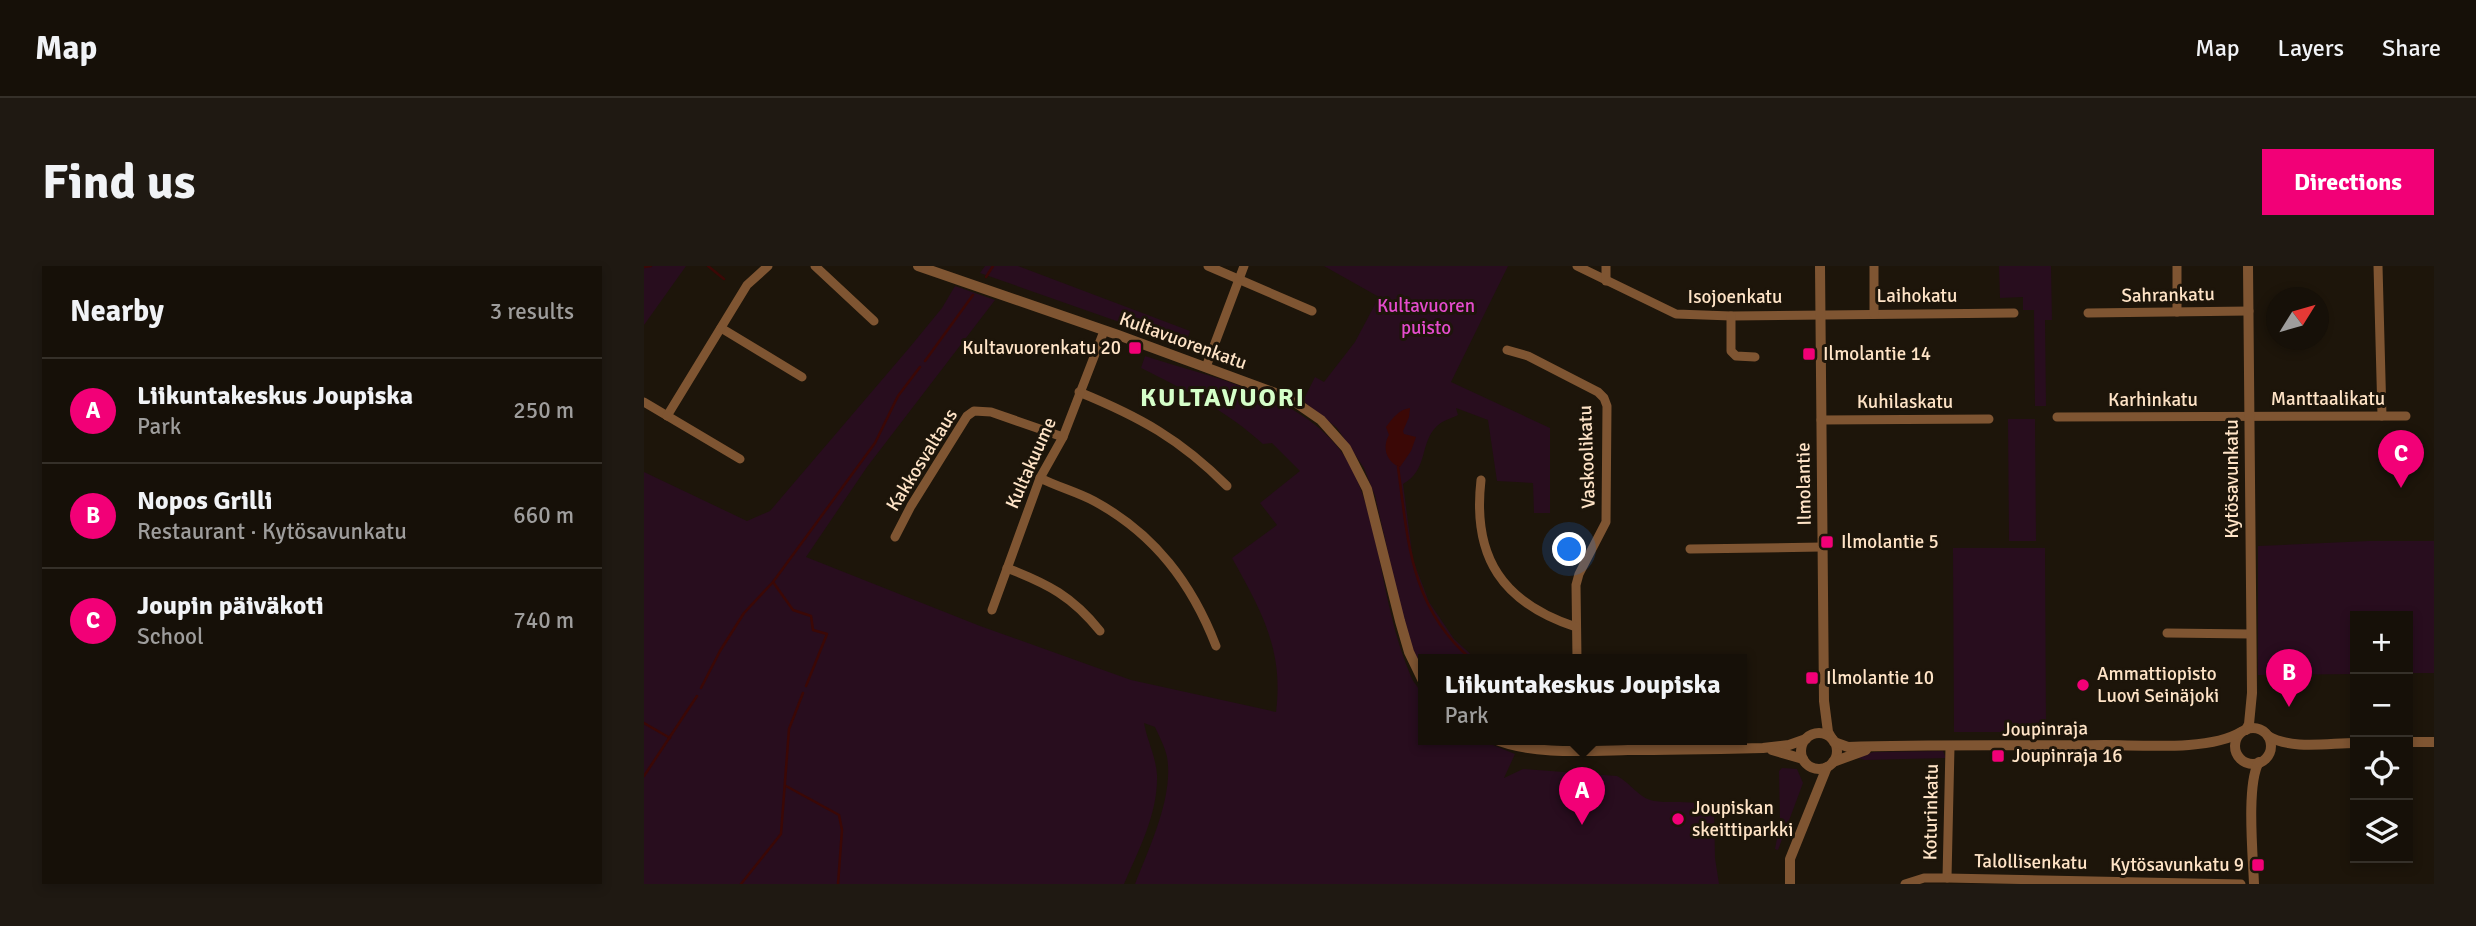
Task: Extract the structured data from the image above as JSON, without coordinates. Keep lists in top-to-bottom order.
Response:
{
  "streets": {
    "street": [
      "Sahrankatu",
      "Laihokatu",
      "Isojoenkatu",
      "Kultavuorenkatu",
      "Manttaalikatu",
      "Karhinkatu",
      "Kuhilaskatu",
      "Vaskoolikatu",
      "Kakkosvaltaus",
      "Kultakuume",
      "Kytösavunkatu",
      "Ilmolantie",
      "Joupinraja",
      "Koturinkatu",
      "Talollisenkatu"
    ]
  },
  "crossings": [
    ["Sahrankatu", "Kytösavunkatu"],
    ["Laihokatu", "Isojoenkatu"],
    ["Laihokatu", "Ilmolantie"],
    ["Isojoenkatu", "Ilmolantie"],
    ["Kultavuorenkatu", "Kultakuume"],
    ["Manttaalikatu", "Karhinkatu"],
    ["Manttaalikatu", "Kytösavunkatu"],
    ["Karhinkatu", "Kytösavunkatu"],
    ["Kuhilaskatu", "Ilmolantie"],
    ["Kakkosvaltaus", "Kultakuume"],
    ["Kytösavunkatu", "Joupinraja"],
    ["Ilmolantie", "Joupinraja"],
    ["Joupinraja", "Koturinkatu"],
    ["Koturinkatu", "Talollisenkatu"]
  ],
  "districts": ["KULTAVUORI"],
  "parks": ["Kultavuoren puisto"],
  "places": {
    "transit": [
      "Kultavuorenkatu 20",
      "Ilmolantie 14",
      "Ilmolantie 5",
      "Ilmolantie 10",
      "Joupinraja 16",
      "Kytösavunkatu 9"
    ],
    "other": ["Ammattiopisto Luovi Seinäjoki", "Joupiskan skeittiparkki"]
  },
  "north": "top right",
  "page": {
    "header": "Map",
    "nav": ["Map", "Layers", "Share"],
    "buttons": "Directions",
    "title": "Find us",
    "heading": ["Nearby", "3 results"],
    "list": [
      {
        "mark": "A",
        "name": "Liikuntakeskus Joupiska",
        "note": "Park",
        "value": "250 m"
      },
      {
        "mark": "B",
        "name": "Nopos Grilli",
        "note": "Restaurant · Kytösavunkatu",
        "value": "660 m"
      },
      {
        "mark": "C",
        "name": "Joupin päiväkoti",
        "note": "School",
        "value": "740 m"
      }
    ],
    "pins": ["C", "B", "A"],
    "map_buttons": ["+", "−"],
    "popup": ["Liikuntakeskus Joupiska", "Park"]
  }
}
